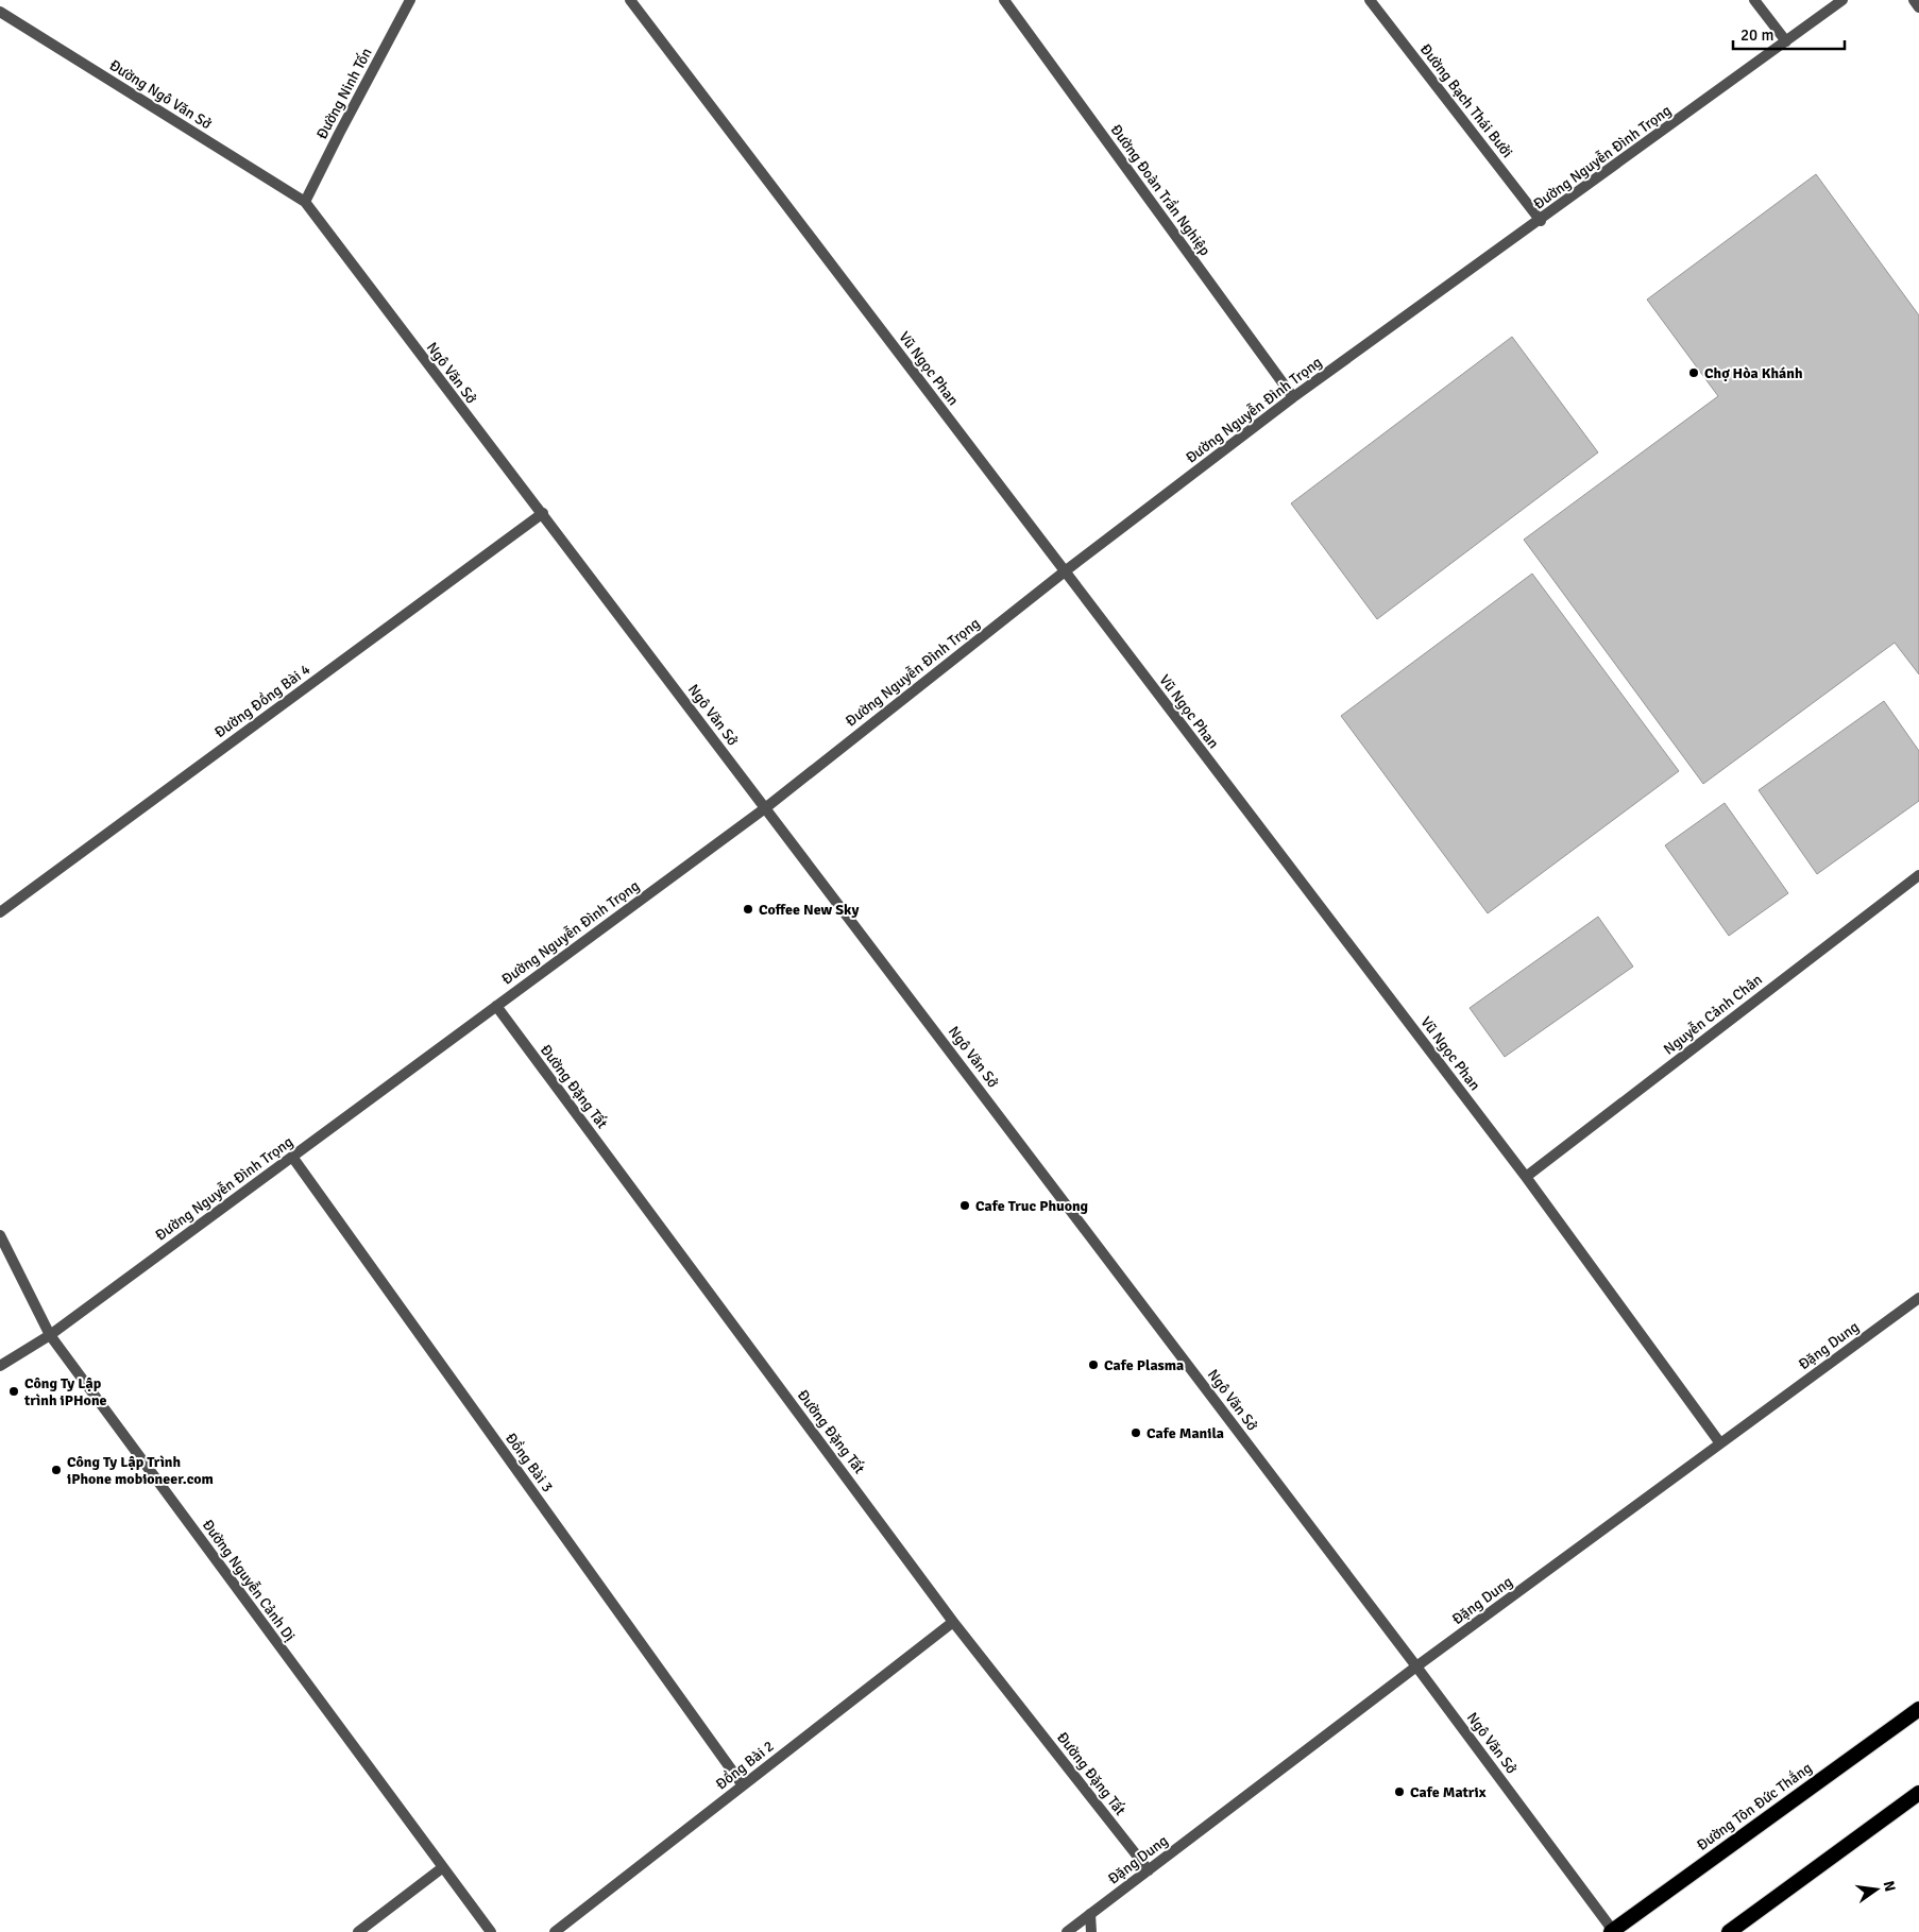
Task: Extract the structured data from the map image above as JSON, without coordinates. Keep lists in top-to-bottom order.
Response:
{
  "streets": {
    "highway": ["Đường Tôn Đức Thắng"],
    "street": [
      "Đường Ninh Tốn",
      "Đường Ngô Văn Sở",
      "Đường Bạch Thái Bưởi",
      "Đường Nguyễn Đình Trọng",
      "Đường Đoàn Trần Nghiệp",
      "Vũ Ngọc Phan",
      "Ngô Văn Sở",
      "Đường Đồng Bài 4",
      "Nguyễn Cảnh Chân",
      "Đường Đặng Tất",
      "Đặng Dung",
      "Đồng Bài 3",
      "Đường Nguyễn Cảnh Dị",
      "Đồng Bài 2"
    ]
  },
  "crossings": [
    ["Đường Ninh Tốn", "Đường Ngô Văn Sở"],
    ["Đường Ninh Tốn", "Ngô Văn Sở"],
    ["Đường Ngô Văn Sở", "Ngô Văn Sở"],
    ["Đường Bạch Thái Bưởi", "Đường Nguyễn Đình Trọng"],
    ["Đường Nguyễn Đình Trọng", "Đường Đoàn Trần Nghiệp"],
    ["Đường Nguyễn Đình Trọng", "Vũ Ngọc Phan"],
    ["Đường Nguyễn Đình Trọng", "Ngô Văn Sở"],
    ["Đường Nguyễn Đình Trọng", "Đường Đặng Tất"],
    ["Đường Nguyễn Đình Trọng", "Đồng Bài 3"],
    ["Đường Nguyễn Đình Trọng", "Đường Nguyễn Cảnh Dị"],
    ["Vũ Ngọc Phan", "Nguyễn Cảnh Chân"],
    ["Vũ Ngọc Phan", "Đặng Dung"],
    ["Ngô Văn Sở", "Đường Đồng Bài 4"],
    ["Ngô Văn Sở", "Đặng Dung"],
    ["Ngô Văn Sở", "Đường Tôn Đức Thắng"],
    ["Đường Đặng Tất", "Đặng Dung"],
    ["Đường Đặng Tất", "Đồng Bài 2"],
    ["Đồng Bài 3", "Đồng Bài 2"]
  ],
  "places": [
    "Chợ Hòa Khánh",
    "Coffee New Sky",
    "Cafe Truc Phuong",
    "Cafe Plasma",
    "Công Ty Lập trình iPHone",
    "Cafe Manila",
    "Công Ty Lập Trình iPhone mobioneer.com",
    "Cafe Matrix"
  ],
  "scale_bar": "20 m",
  "north": "right"
}
